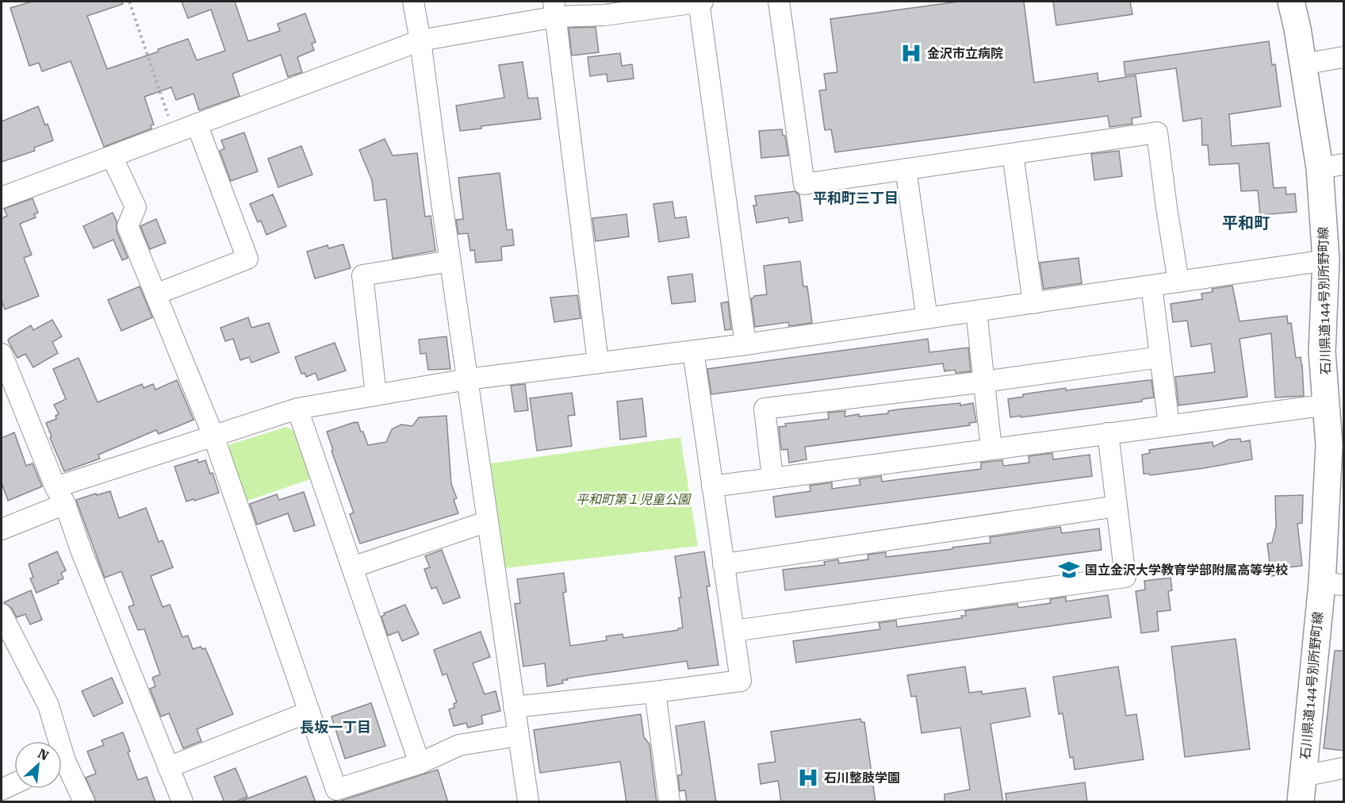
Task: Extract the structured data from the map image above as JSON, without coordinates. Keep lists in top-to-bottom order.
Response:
{
  "streets": {
    "main road": ["石川県道144号別所野町線"]
  },
  "districts": ["平和町三丁目", "平和町", "長坂一丁目"],
  "parks": ["平和町第１児童公園"],
  "places": {
    "hospital": ["金沢市立病院", "石川整肢学園"],
    "school or university": ["国立金沢大学教育学部附属高等学校"]
  },
  "north": "top right"
}
